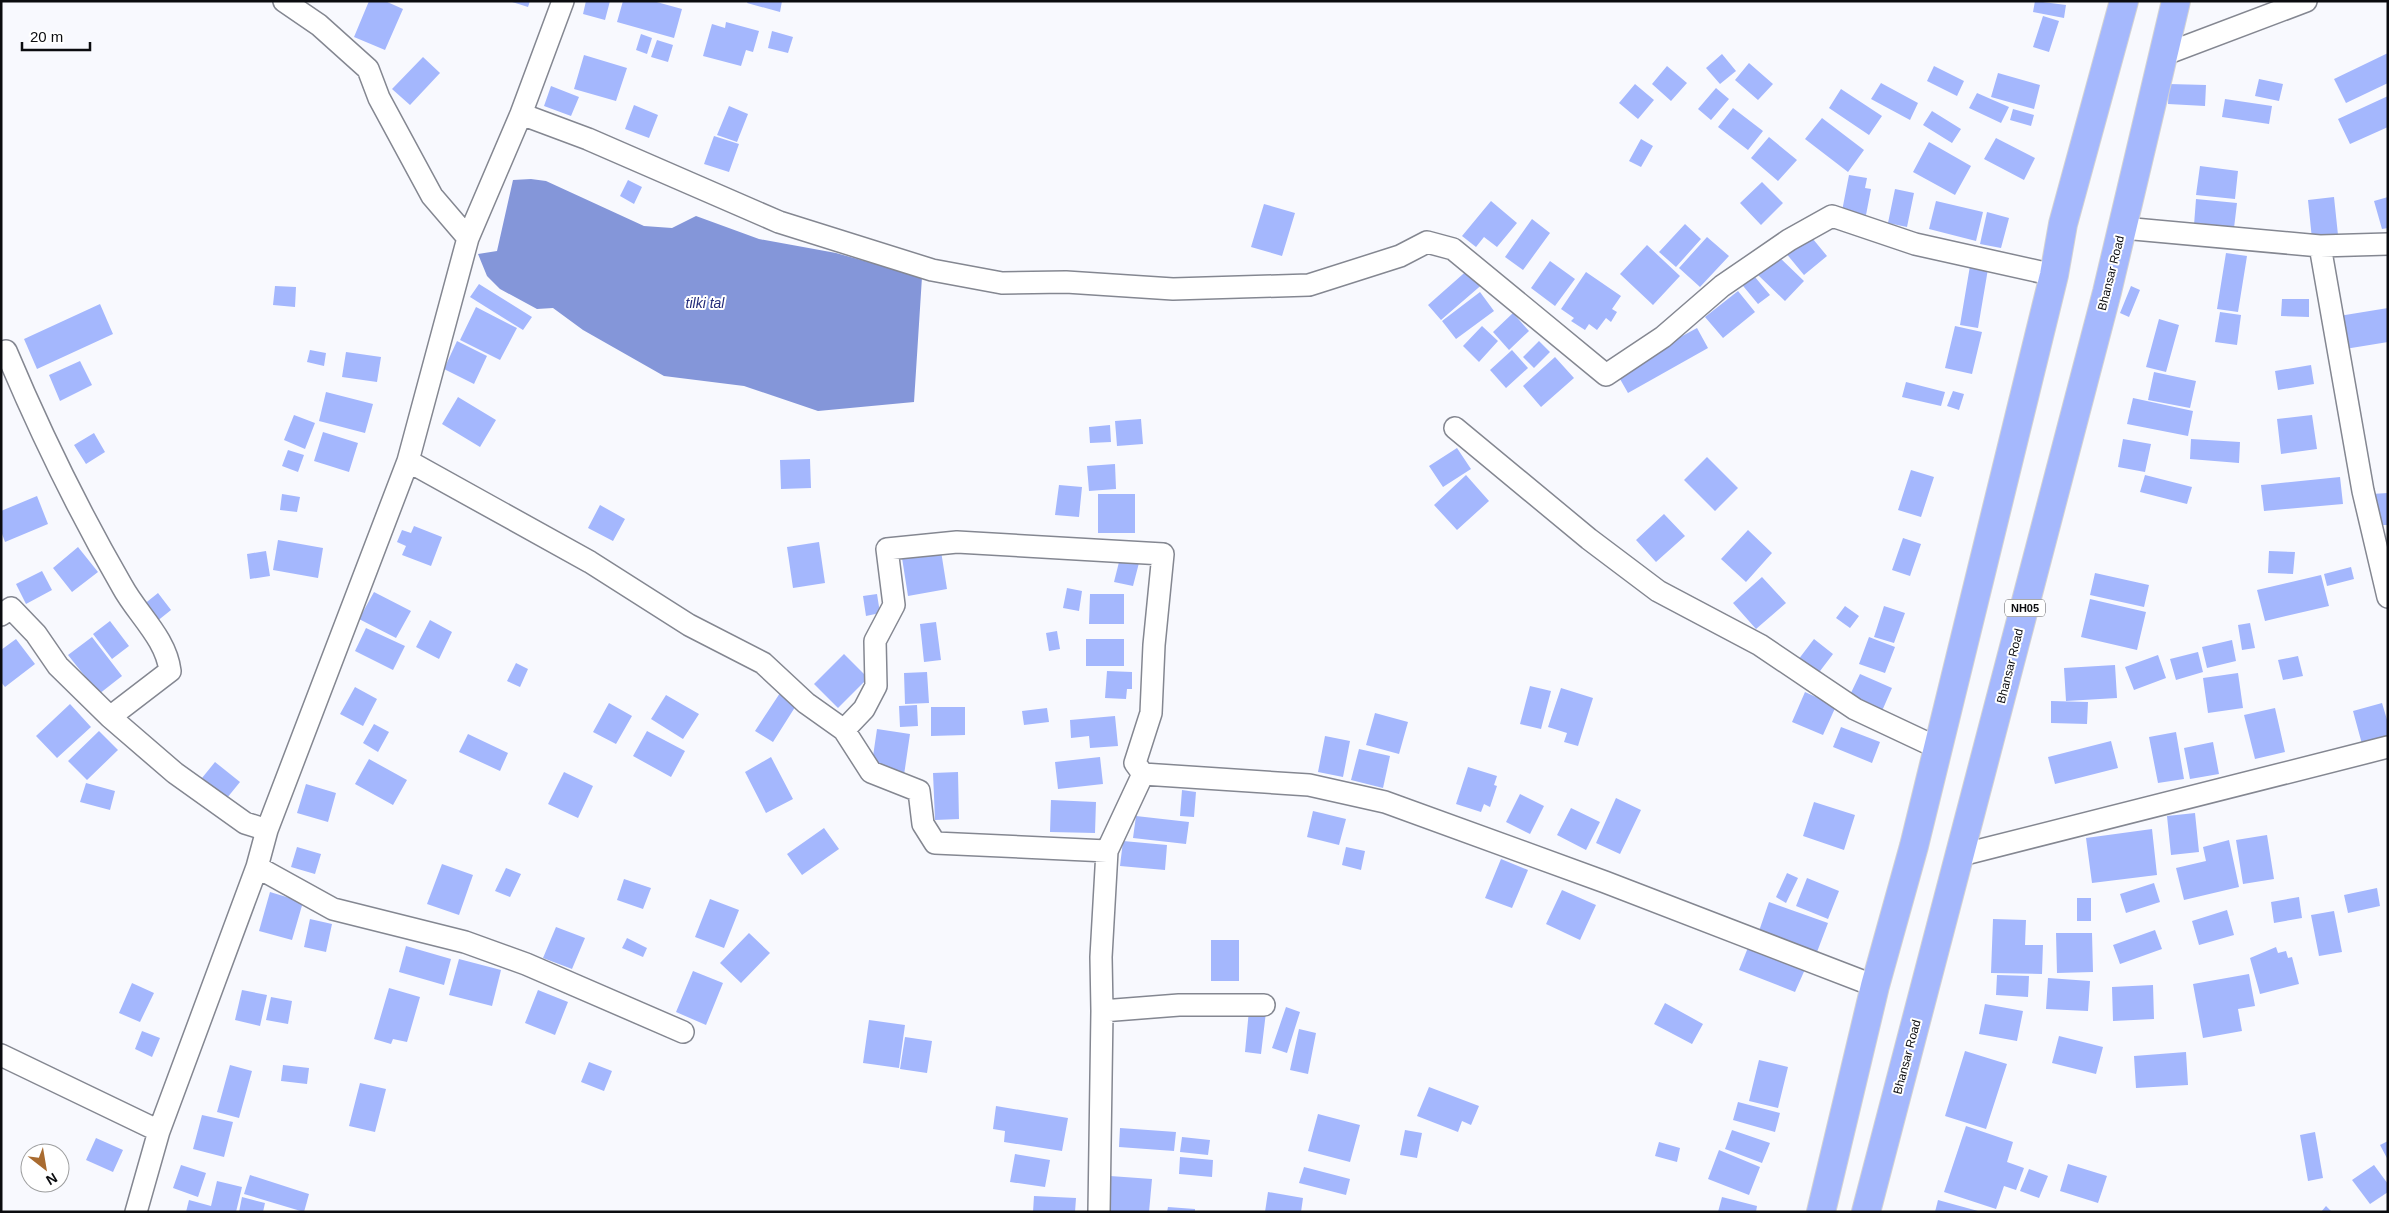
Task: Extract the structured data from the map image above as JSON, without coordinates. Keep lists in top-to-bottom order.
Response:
{
  "streets": {
    "highway": ["Bhansar Road", "NH05"]
  },
  "water": ["tilki tal"],
  "scale_bar": "20 m",
  "north": "bottom right"
}
